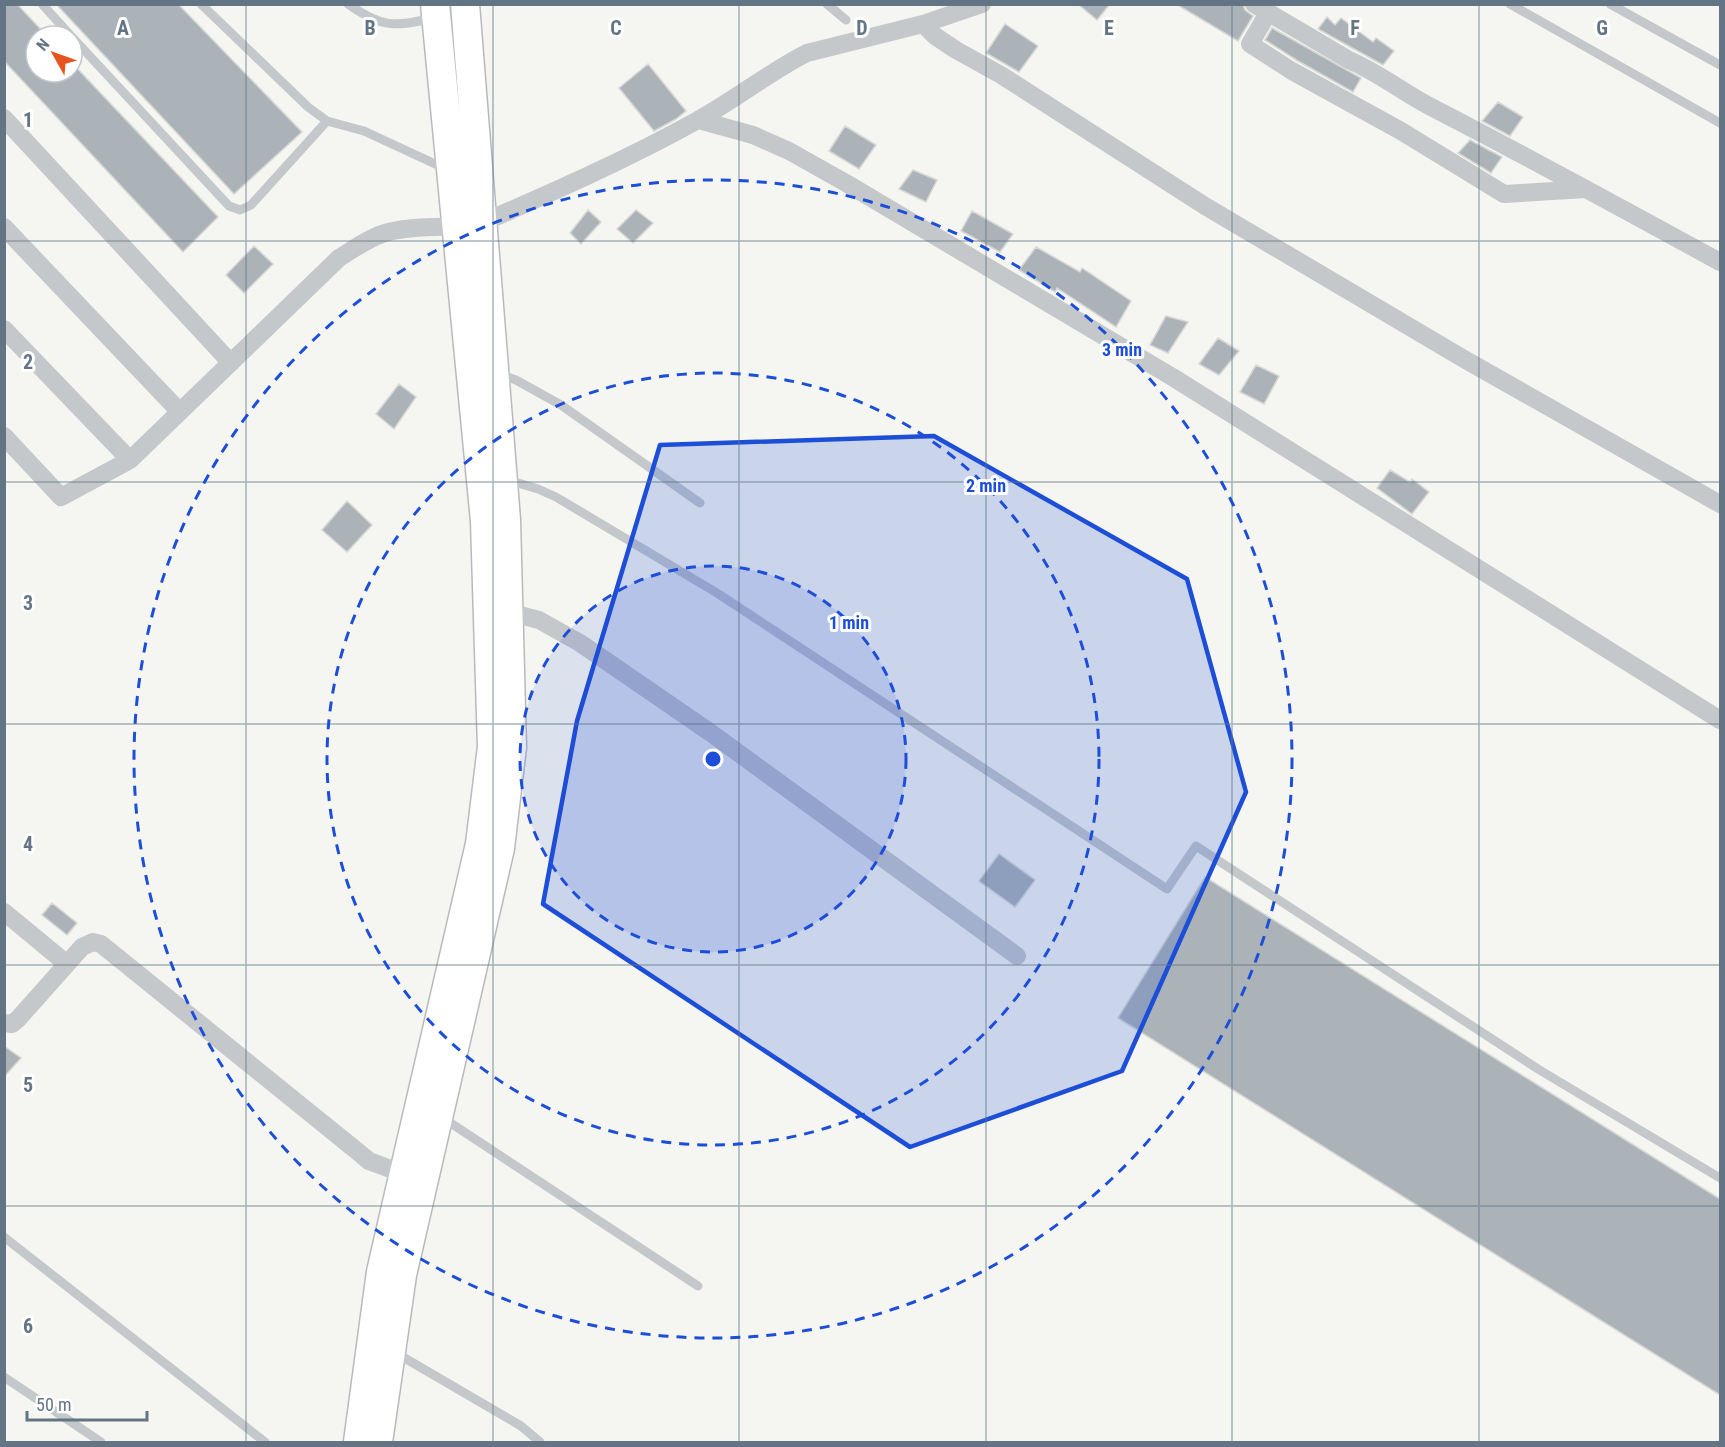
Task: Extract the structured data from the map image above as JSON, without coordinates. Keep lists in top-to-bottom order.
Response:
{
  "scale_bar": "50 m",
  "north": "top left",
  "grid": {
    "columns": [
      "A",
      "B",
      "C",
      "D",
      "E",
      "F",
      "G"
    ],
    "rows": [
      "1",
      "2",
      "3",
      "4",
      "5",
      "6"
    ]
  },
  "rings": ["3 min", "2 min", "1 min"]
}
